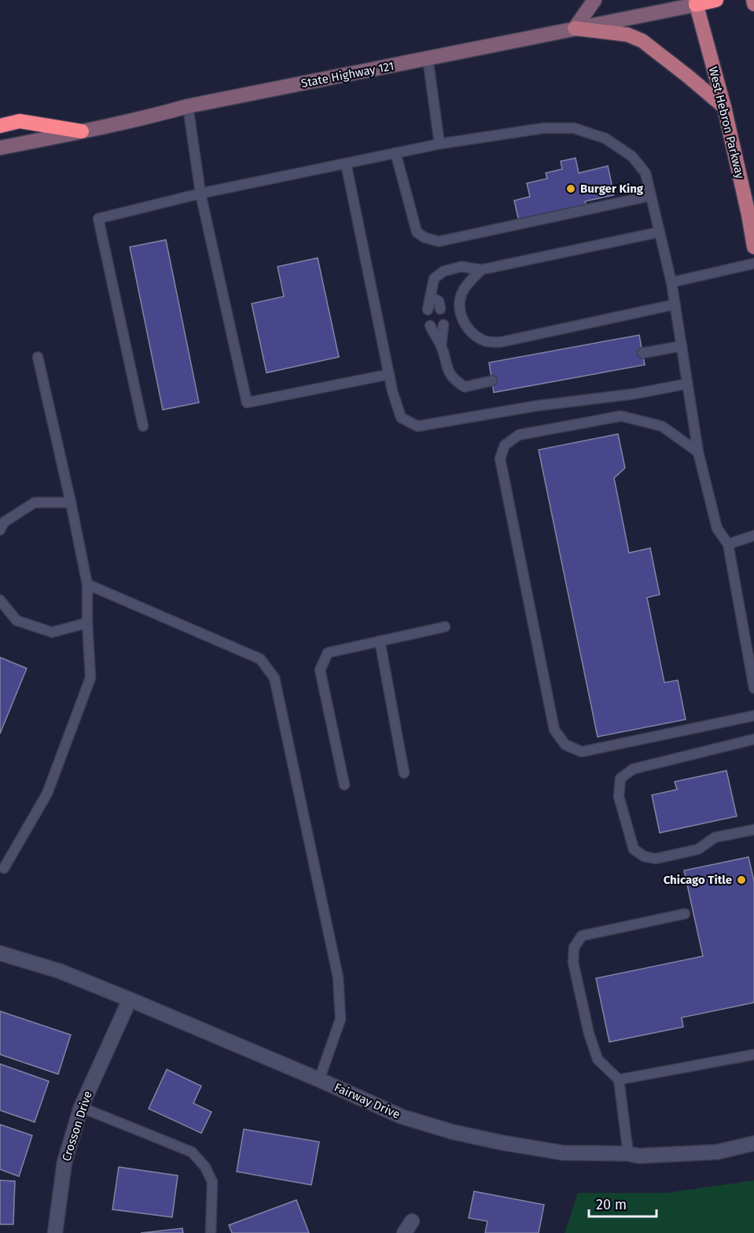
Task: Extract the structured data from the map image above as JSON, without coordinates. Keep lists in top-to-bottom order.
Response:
{
  "streets": {
    "main road": ["State Highway 121", "West Hebron Parkway"],
    "street": ["Fairway Drive", "Crosson Drive"]
  },
  "crossings": [
    ["State Highway 121", "West Hebron Parkway"],
    ["Fairway Drive", "Crosson Drive"]
  ],
  "places": ["Burger King", "Chicago Title"],
  "scale_bar": "20 m"
}
